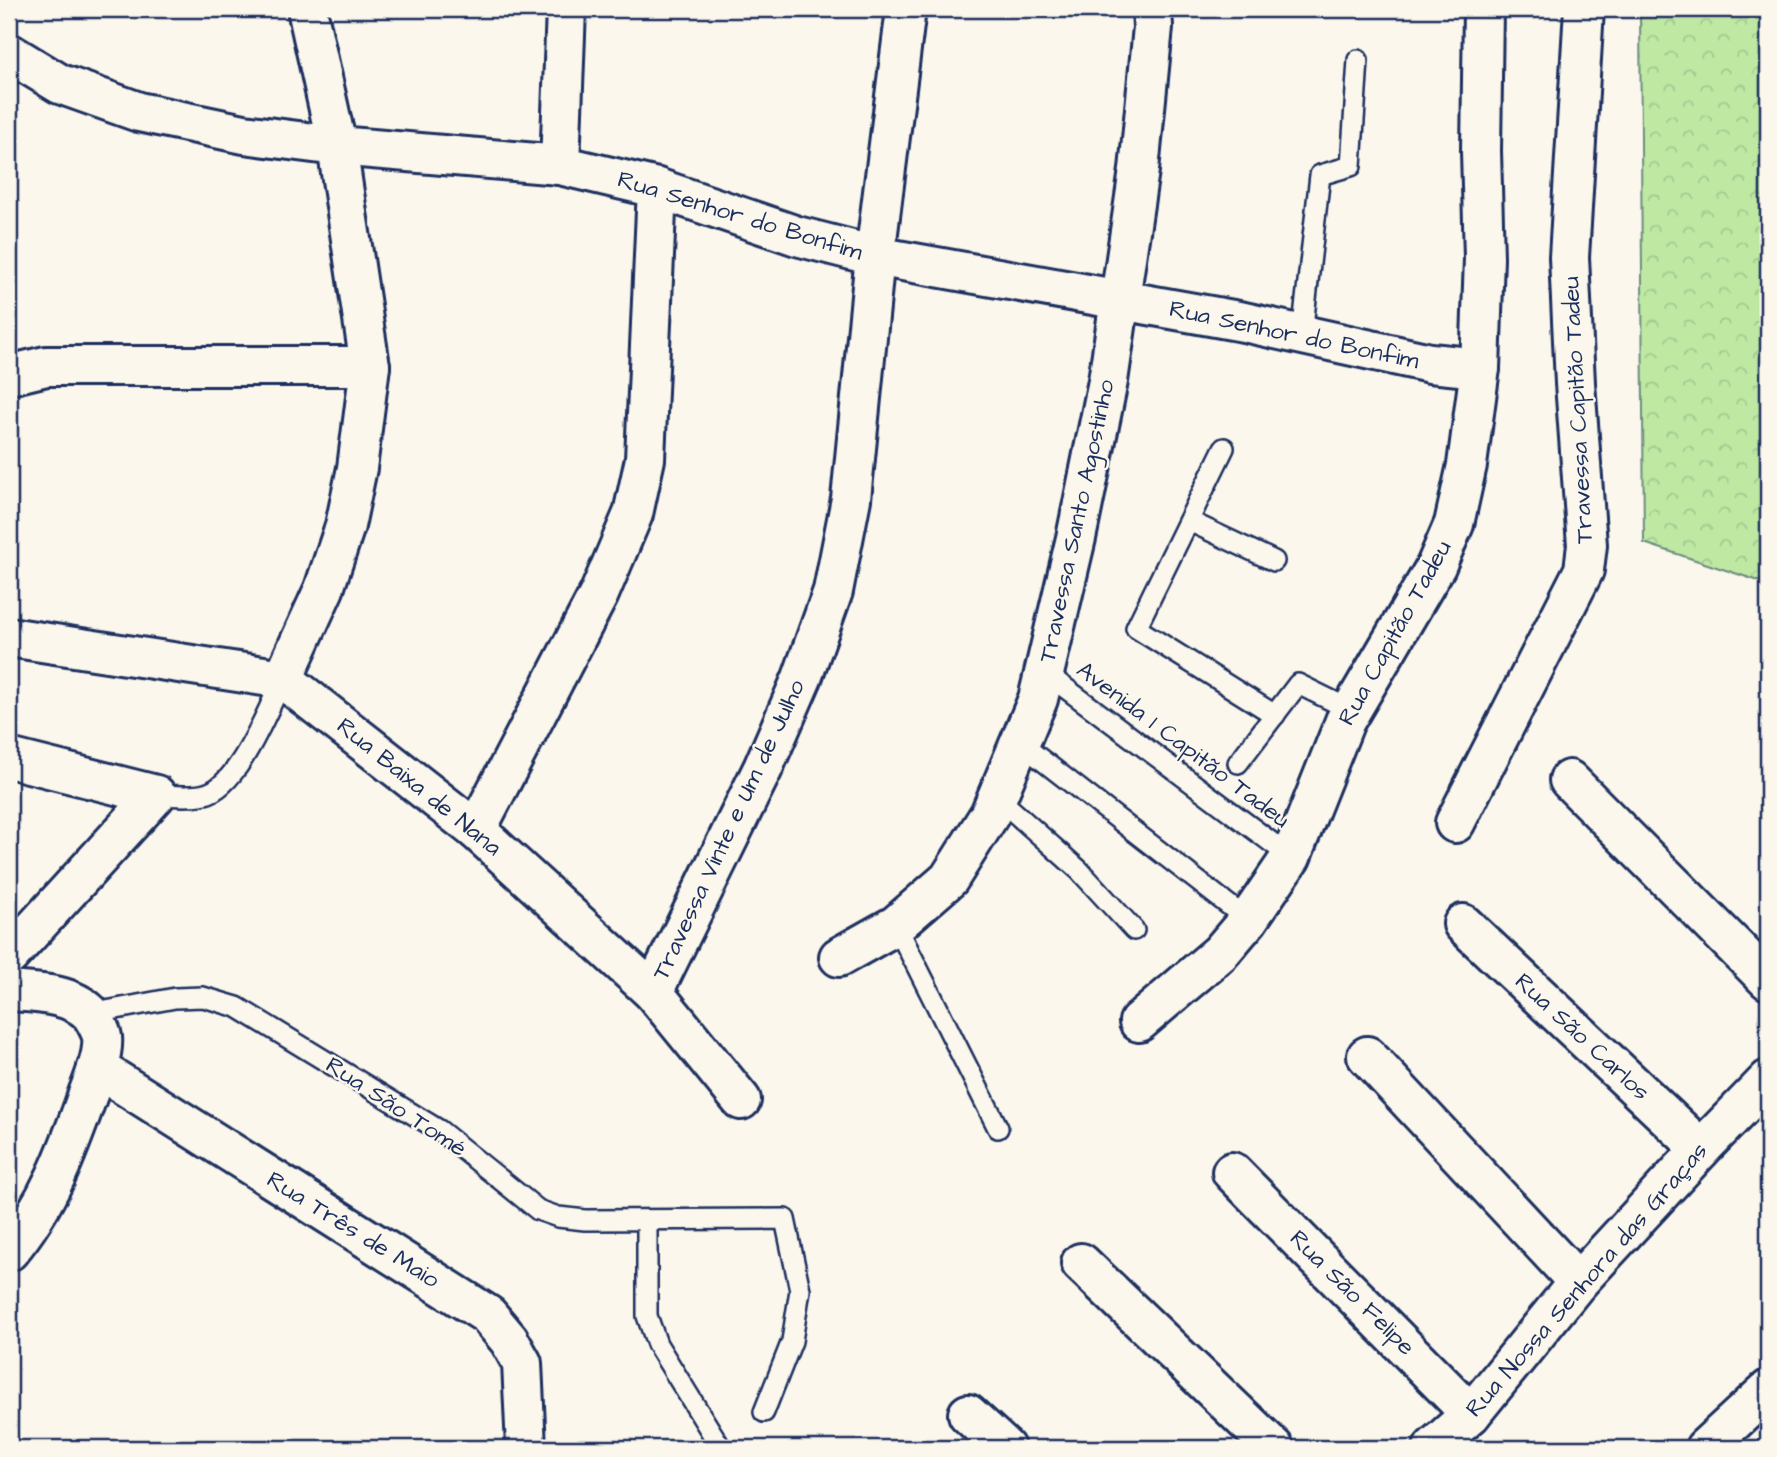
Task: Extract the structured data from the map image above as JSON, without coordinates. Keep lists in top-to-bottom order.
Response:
{
  "streets": {
    "street": [
      "Rua Senhor do Bonfim",
      "Travessa Capitão Tadeu",
      "Travessa Santo Agostinho",
      "Rua Capitão Tadeu",
      "Rua Baixa de Nana",
      "Travessa Vinte e Um de Julho",
      "Rua São Carlos",
      "Rua Três de Maio",
      "Rua Nossa Senhora das Graças",
      "Rua São Felipe"
    ],
    "lane": ["Avenida 1 Capitão Tadeu", "Rua São Tomé"]
  },
  "crossings": [
    ["Rua Senhor do Bonfim", "Travessa Santo Agostinho"],
    ["Rua Senhor do Bonfim", "Rua Capitão Tadeu"],
    ["Rua Senhor do Bonfim", "Travessa Vinte e Um de Julho"],
    ["Travessa Santo Agostinho", "Avenida 1 Capitão Tadeu"],
    ["Rua Capitão Tadeu", "Avenida 1 Capitão Tadeu"],
    ["Rua Baixa de Nana", "Travessa Vinte e Um de Julho"],
    ["Rua São Carlos", "Rua Nossa Senhora das Graças"],
    ["Rua Nossa Senhora das Graças", "Rua São Felipe"]
  ]
}
